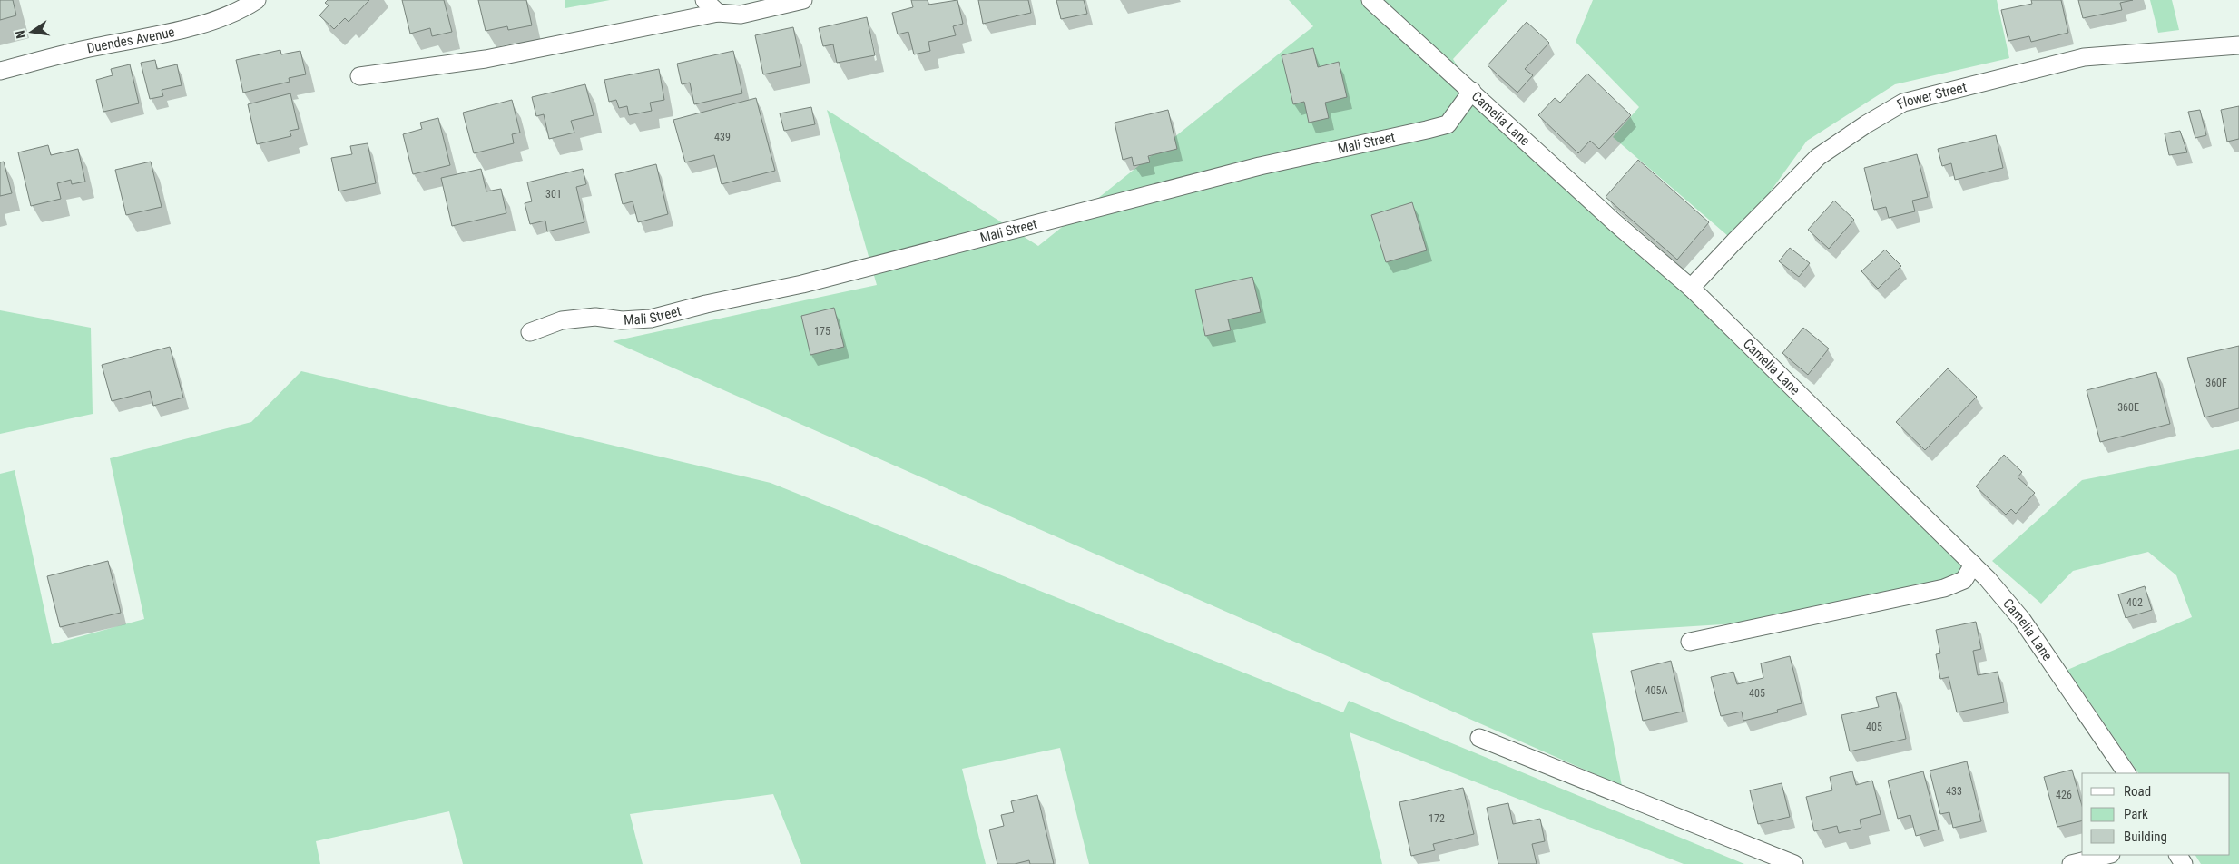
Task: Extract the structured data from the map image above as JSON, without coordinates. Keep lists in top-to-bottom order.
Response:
{
  "streets": {
    "street": [
      "Duendes Avenue",
      "Flower Street",
      "Camelia Lane",
      "Mali Street"
    ]
  },
  "crossings": [
    ["Flower Street", "Camelia Lane"],
    ["Camelia Lane", "Mali Street"]
  ],
  "house_numbers": [
    "439",
    "301",
    "175",
    "360F",
    "360E",
    "402",
    "405A",
    "405",
    "405",
    "433",
    "426",
    "172"
  ],
  "legend": ["Road", "Park", "Building"],
  "north": "left"
}
